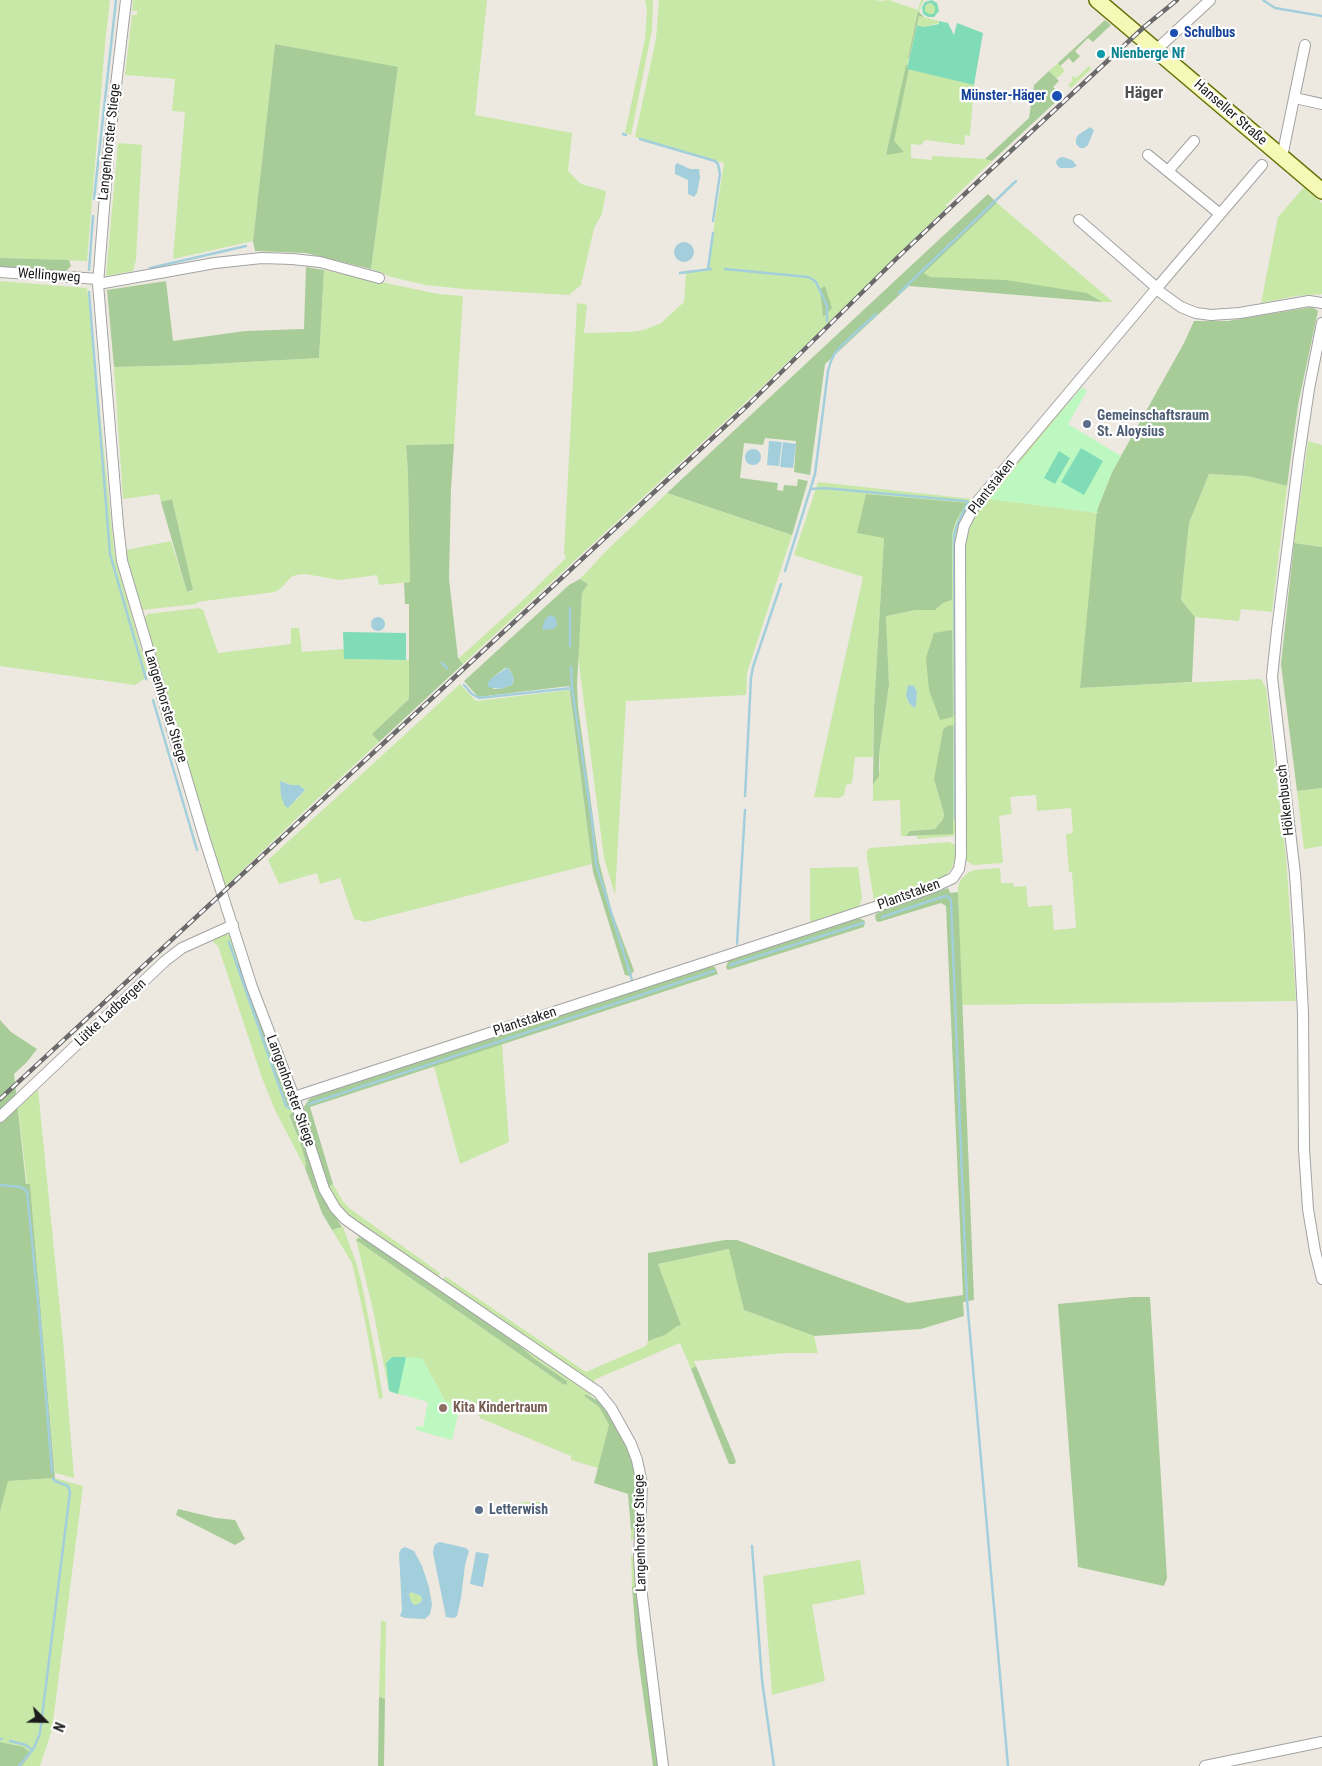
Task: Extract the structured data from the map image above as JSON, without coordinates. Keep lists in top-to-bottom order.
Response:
{
  "streets": {
    "main road": ["Hanseller Straße"],
    "street": [
      "Langenhorster Stiege",
      "Wellingweg",
      "Plantstaken",
      "Hölkenbusch",
      "Lütke Ladbergen"
    ]
  },
  "crossings": [
    ["Langenhorster Stiege", "Wellingweg"],
    ["Langenhorster Stiege", "Plantstaken"],
    ["Langenhorster Stiege", "Lütke Ladbergen"]
  ],
  "districts": ["Häger"],
  "places": [
    "Schulbus",
    "Nienberge Nf",
    "Münster-Häger",
    "Gemeinschaftsraum St. Aloysius",
    "Kita Kindertraum",
    "Letterwish"
  ],
  "north": "bottom right"
}
